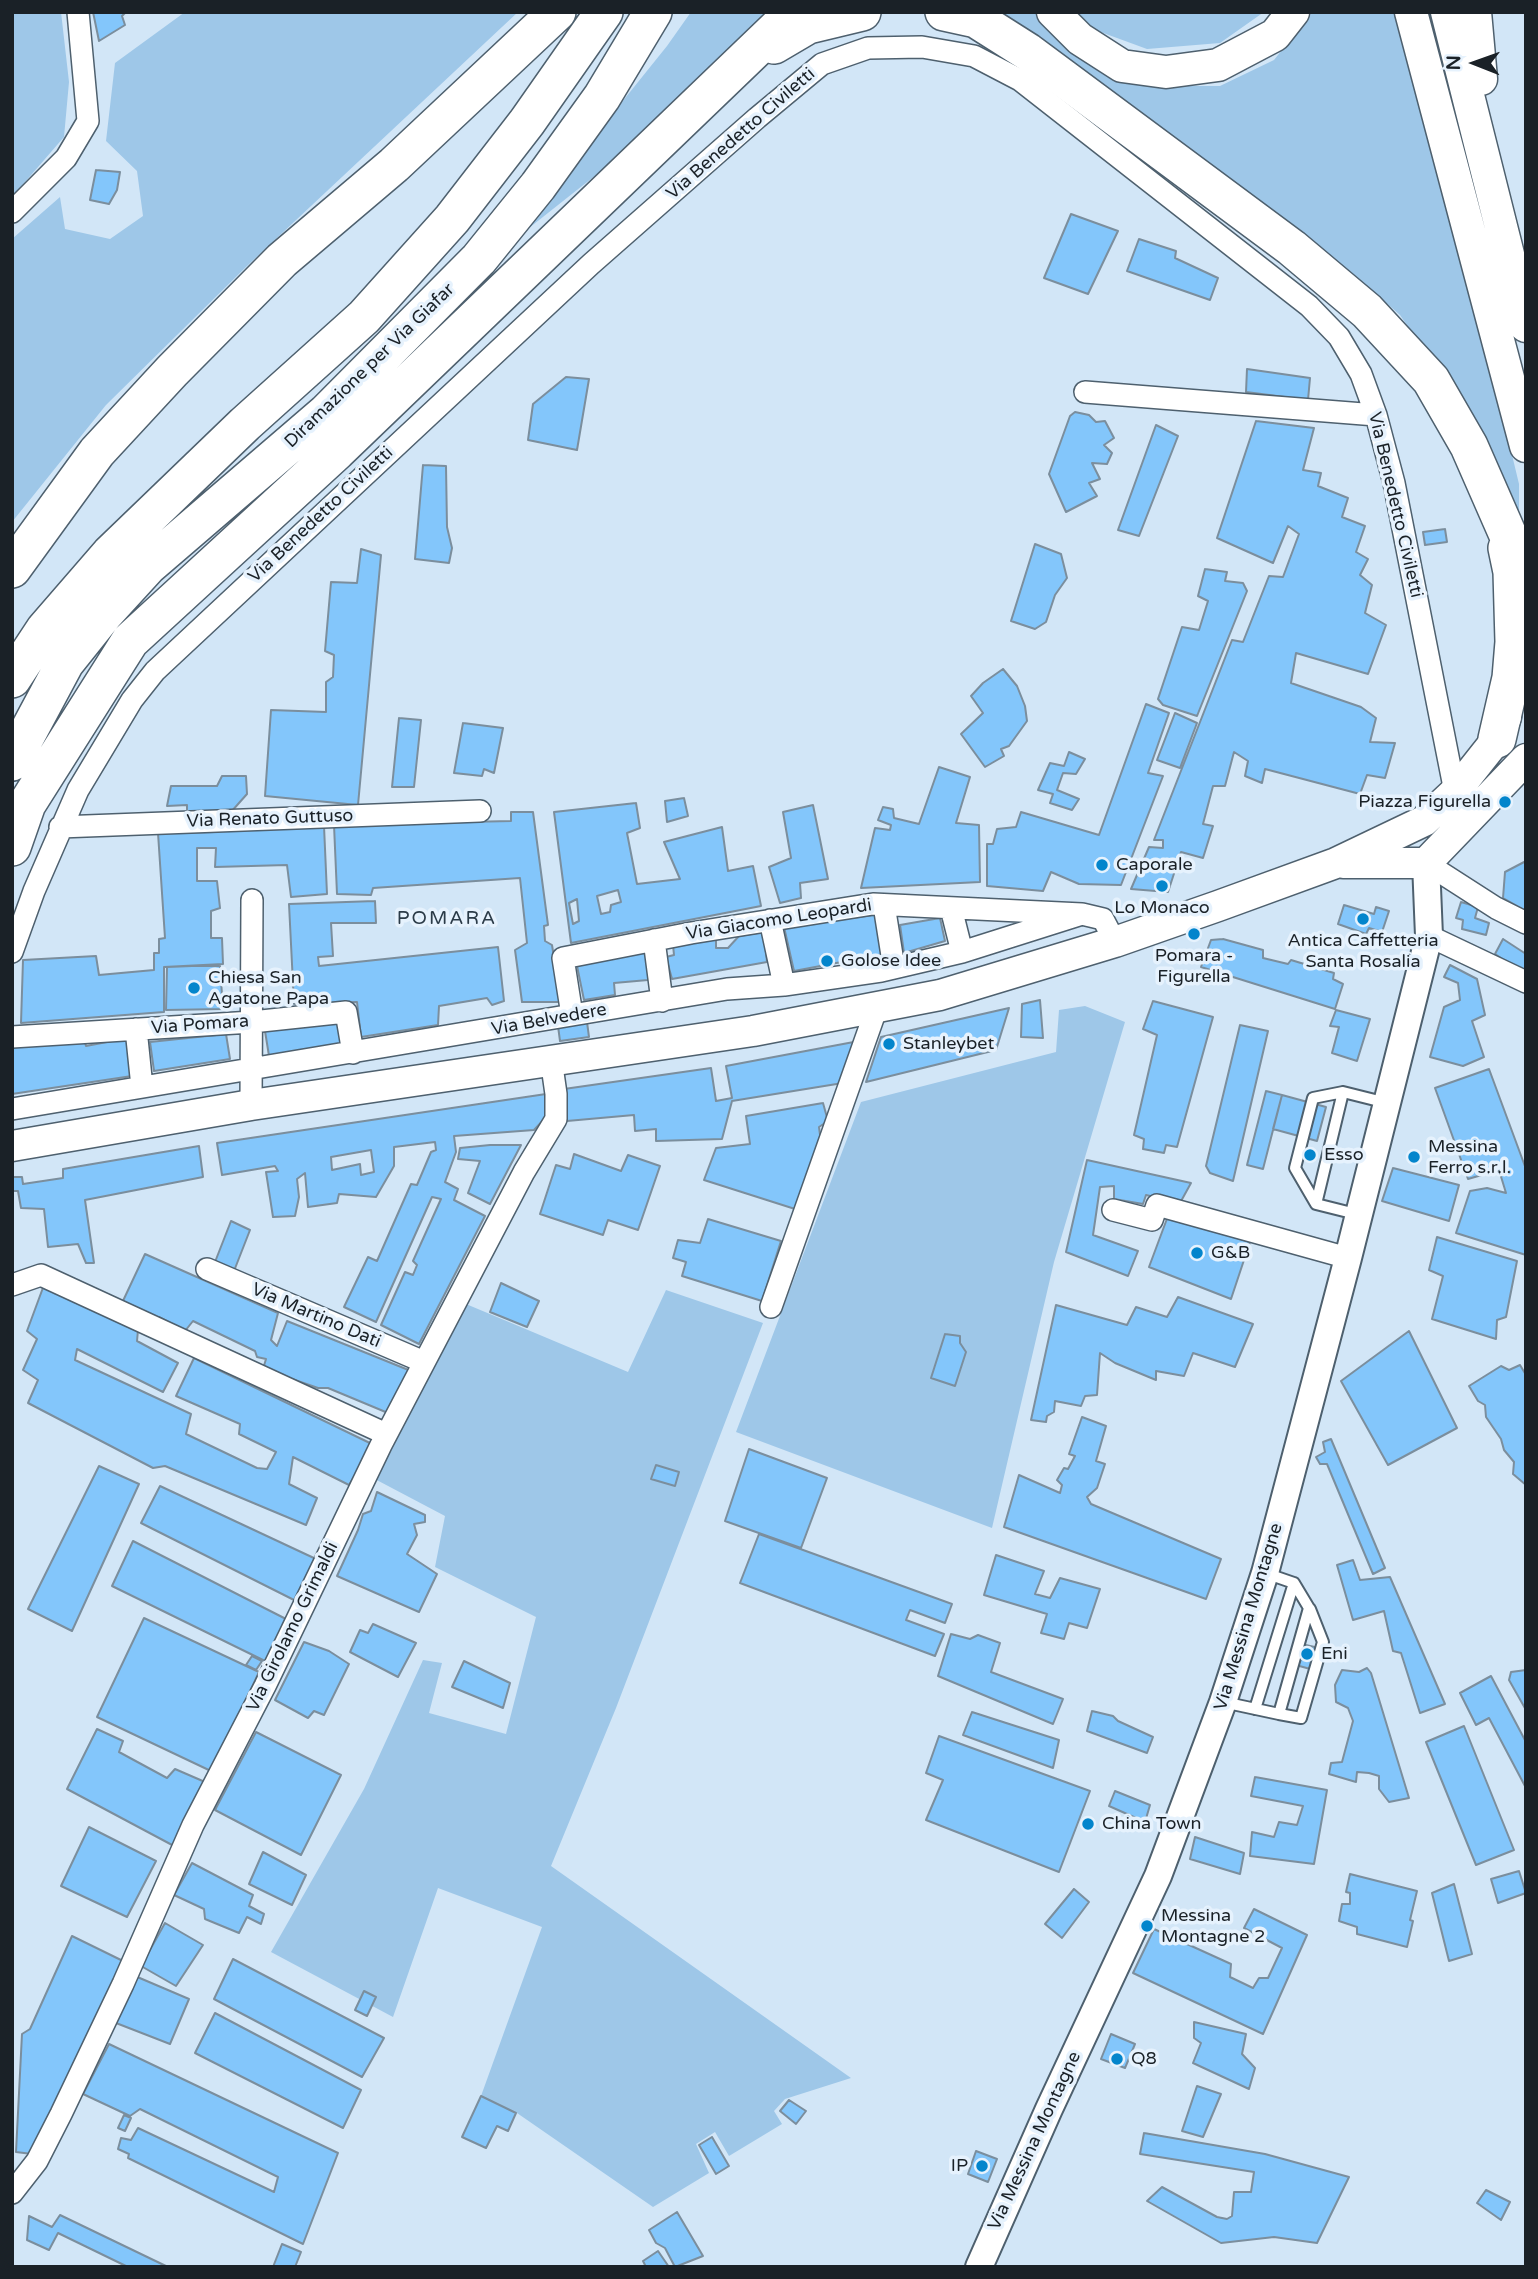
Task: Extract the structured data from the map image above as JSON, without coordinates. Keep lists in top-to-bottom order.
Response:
{
  "streets": {
    "highway": ["Diramazione per Via Giafar"],
    "street": [
      "Via Benedetto Civiletti",
      "Via Renato Guttuso",
      "Via Giacomo Leopardi",
      "Via Belvedere",
      "Via Pomara",
      "Via Martino Dati",
      "Via Messina Montagne",
      "Via Girolamo Grimaldi"
    ]
  },
  "crossings": [
    ["Via Benedetto Civiletti", "Via Renato Guttuso"],
    ["Via Giacomo Leopardi", "Via Belvedere"],
    ["Via Belvedere", "Via Pomara"],
    ["Via Martino Dati", "Via Girolamo Grimaldi"]
  ],
  "districts": ["POMARA"],
  "places": [
    "Piazza Figurella",
    "Caporale",
    "Lo Monaco",
    "Antica Caffetteria Santa Rosalia",
    "Pomara - Figurella",
    "Golose Idee",
    "Chiesa San Agatone Papa",
    "Stanleybet",
    "Esso",
    "Messina Ferro s.r.l.",
    "G&B",
    "Eni",
    "China Town",
    "Messina Montagne 2",
    "Q8",
    "IP"
  ],
  "north": "left"
}
